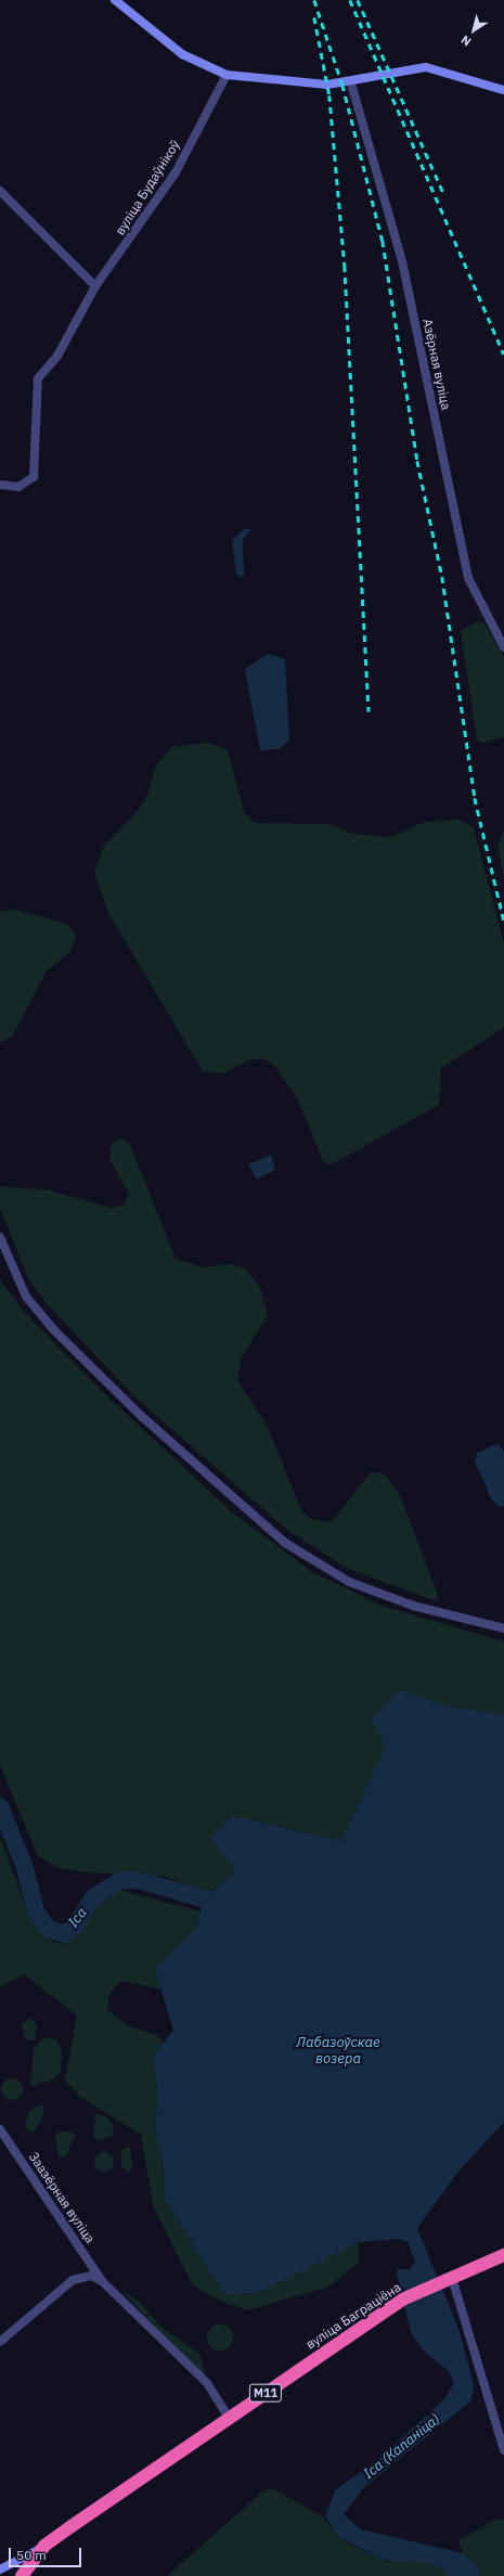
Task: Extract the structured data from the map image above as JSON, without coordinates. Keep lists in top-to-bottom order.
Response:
{
  "streets": {
    "highway": ["вуліца Баграціёна", "М11"],
    "street": ["вуліца Будаўнікоў", "Азёрная вуліца", "Заазёрная вуліца"]
  },
  "crossings": [
    ["вуліца Баграціёна", "М11"]
  ],
  "water": ["Іса", "Лабазоўскае возера", "Іса (Капаніца)"],
  "scale_bar": "50 m",
  "north": "bottom left"
}
